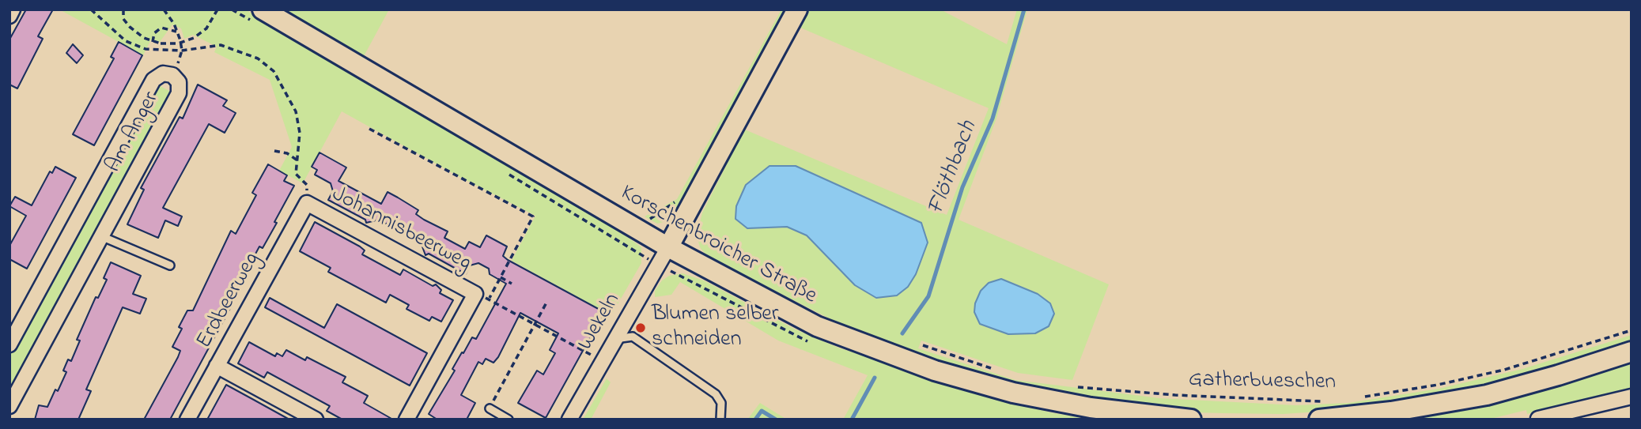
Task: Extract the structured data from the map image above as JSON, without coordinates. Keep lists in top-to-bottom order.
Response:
{
  "streets": {
    "main road": ["Korschenbroicher Straße"],
    "street": [
      "Am Anger",
      "Johannisbeerweg",
      "Erdbeerweg",
      "Wekeln"
    ],
    "path": ["Gatherbueschen"]
  },
  "crossings": [
    ["Johannisbeerweg", "Erdbeerweg"],
    ["Korschenbroicher Straße", "Wekeln"]
  ],
  "water": ["Flöthbach"],
  "places": ["Blumen selber schneiden"]
}
